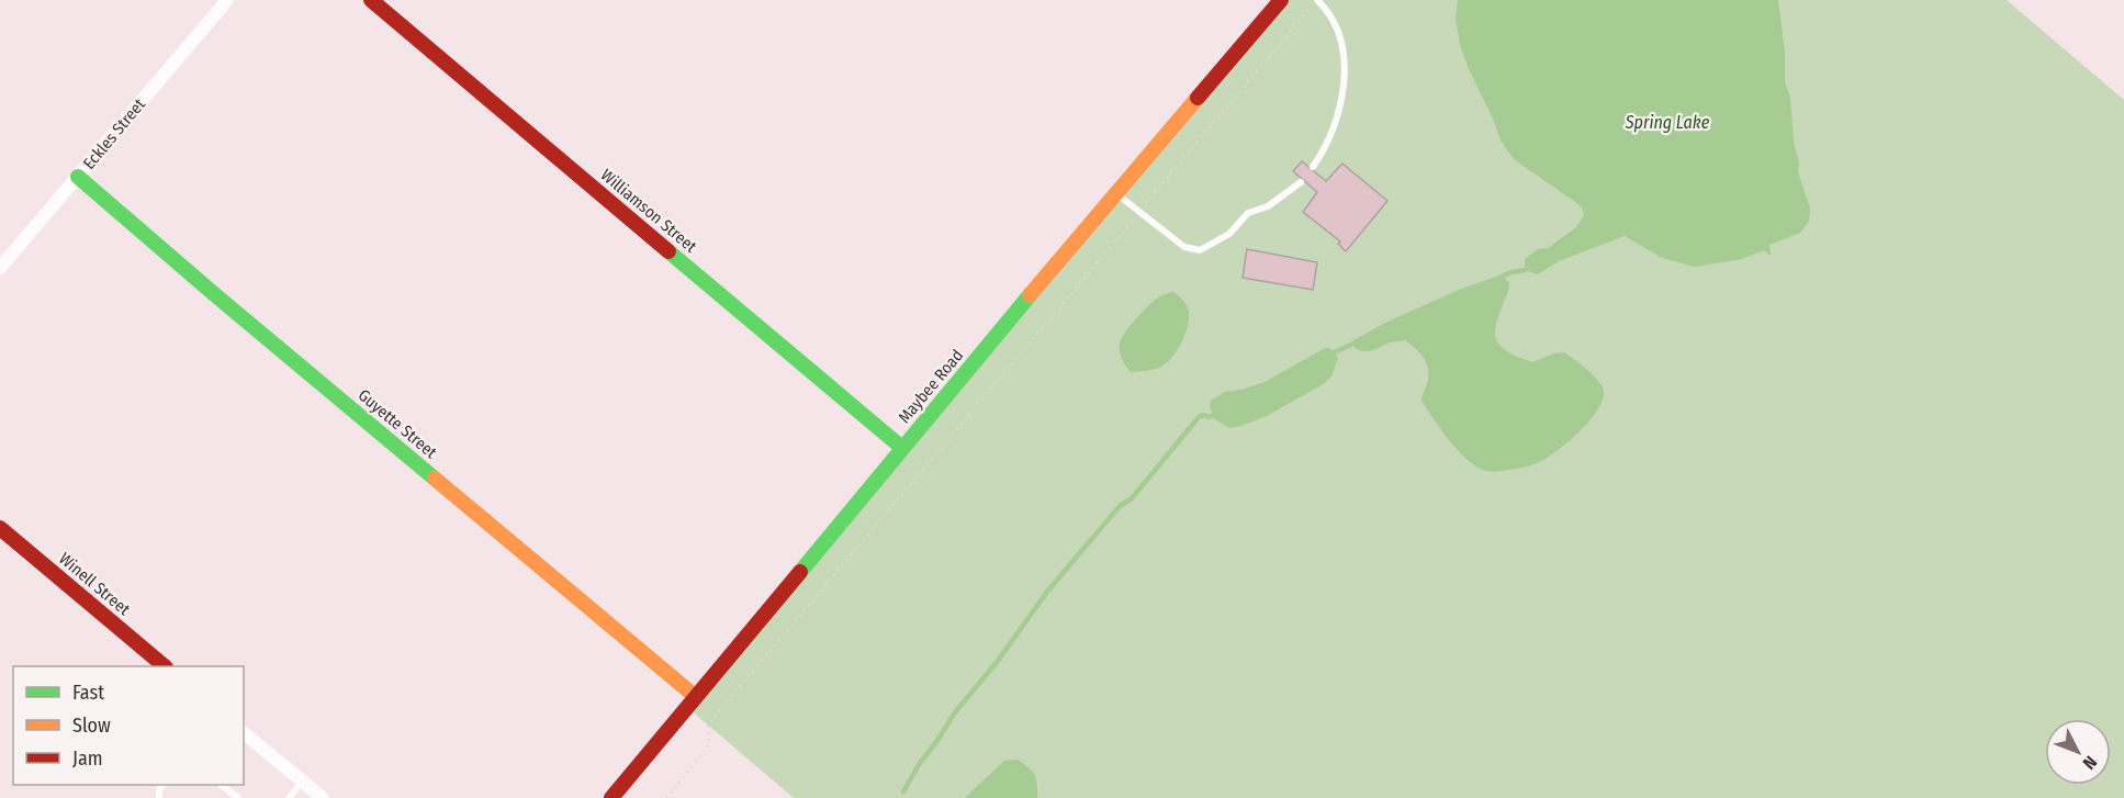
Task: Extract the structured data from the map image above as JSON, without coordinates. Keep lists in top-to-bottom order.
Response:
{
  "streets": {
    "street": [
      "Eckles Street",
      "Williamson Street",
      "Maybee Road",
      "Guyette Street",
      "Winell Street"
    ]
  },
  "crossings": [
    ["Eckles Street", "Guyette Street"],
    ["Williamson Street", "Maybee Road"],
    ["Maybee Road", "Guyette Street"]
  ],
  "water": ["Spring Lake"],
  "legend": ["Fast", "Slow", "Jam"],
  "north": "bottom right"
}
